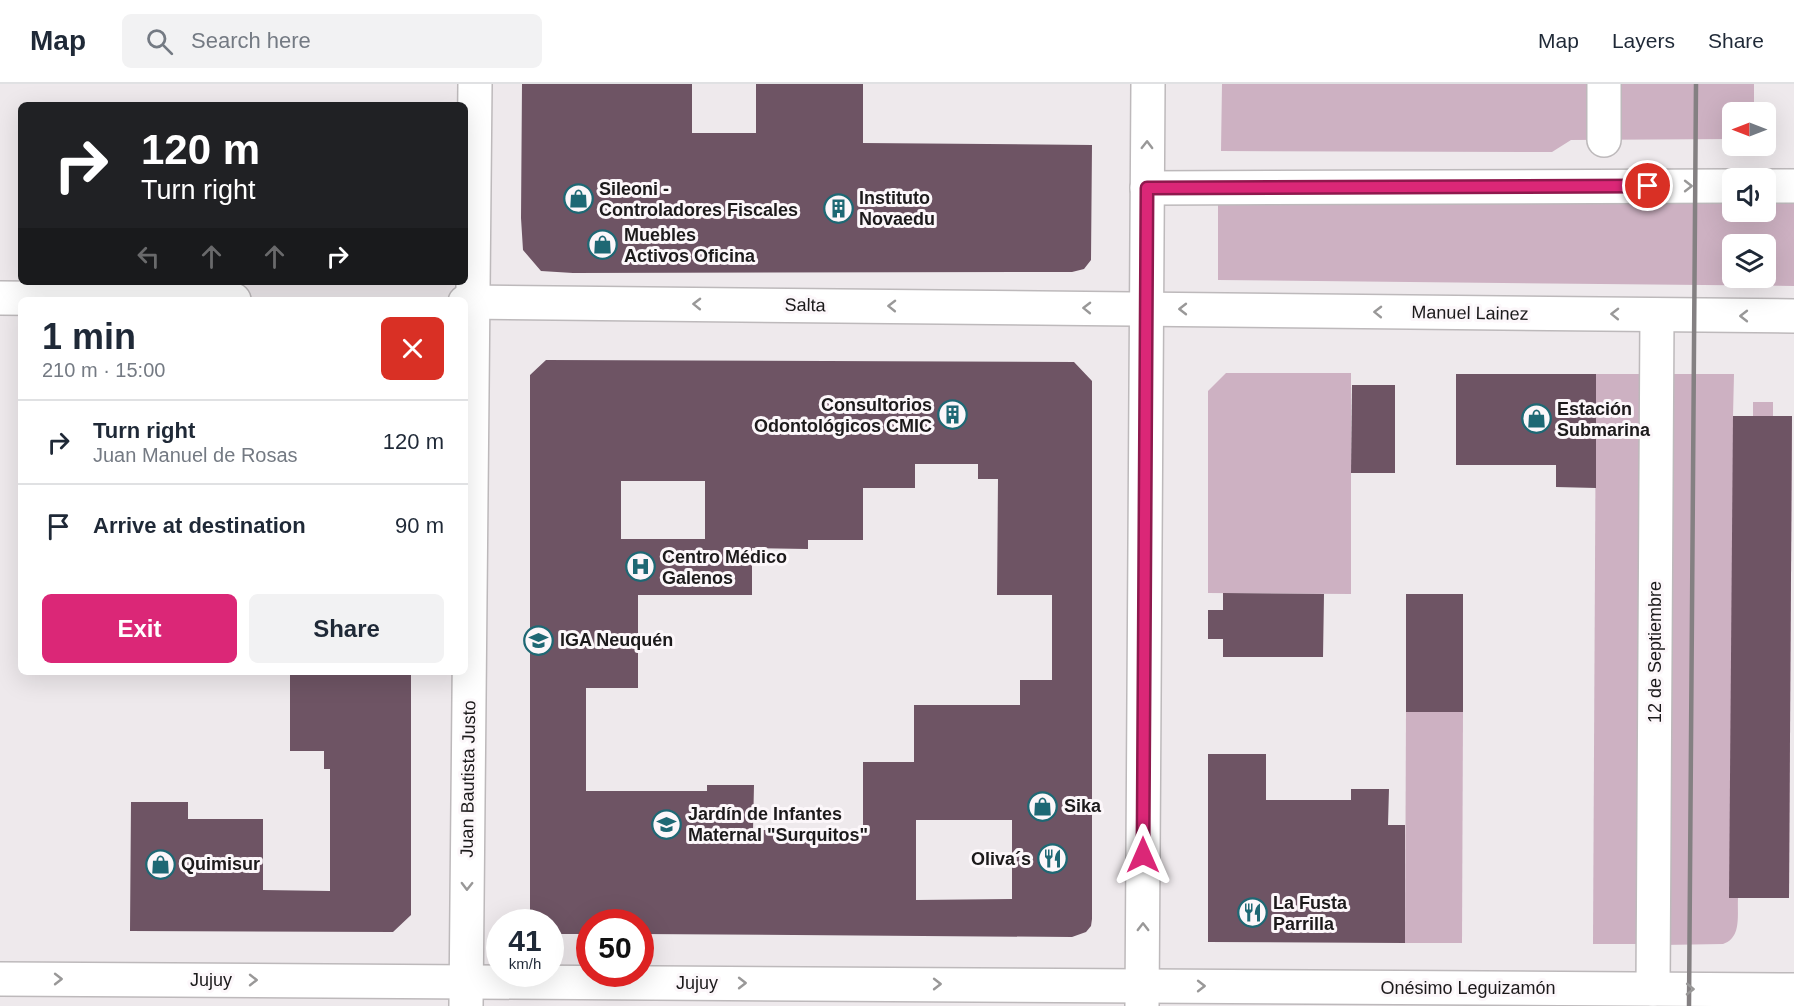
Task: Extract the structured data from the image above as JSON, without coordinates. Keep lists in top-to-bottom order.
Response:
{
  "streets": {
    "street": [
      "Salta",
      "Manuel Lainez",
      "12 de Septiembre",
      "Juan Bautista Justo",
      "Jujuy",
      "Onésimo Leguizamón"
    ]
  },
  "crossings": [
    ["Salta", "Manuel Lainez"],
    ["Salta", "Juan Bautista Justo"],
    ["Manuel Lainez", "12 de Septiembre"],
    ["12 de Septiembre", "Onésimo Leguizamón"],
    ["Juan Bautista Justo", "Jujuy"],
    ["Jujuy", "Onésimo Leguizamón"]
  ],
  "one_way": [
    "Salta",
    "Juan Bautista Justo",
    "Jujuy",
    "Onésimo Leguizamón"
  ],
  "places": {
    "shop": [
      "Sileoni - Controladores Fiscales",
      "Muebles Activos Oficina",
      "Estación Submarina",
      "Sika",
      "Quimisur"
    ],
    "building": ["Instituto Novaedu", "Consultorios Odontológicos CMIC"],
    "hospital": ["Centro Médico Galenos"],
    "school or university": ["IGA Neuquén", "Jardín de Infantes Maternal \"Surquitos\""],
    "restaurant": ["Oliva´s", "La Fusta Parrilla"]
  },
  "north": "left",
  "page": {
    "header": "Map",
    "search": "Search here",
    "nav": ["Map", "Layers", "Share"],
    "turn": ["120 m", "Turn right"],
    "heading": ["1 min", "210 m · 15:00"],
    "list": [
      {
        "name": "Turn right",
        "note": "Juan Manuel de Rosas",
        "value": "120 m"
      },
      {
        "name": "Arrive at destination",
        "value": "90 m"
      }
    ],
    "buttons": ["Exit", "Share"],
    "speed": "41 km/h",
    "limit": "50"
  }
}
